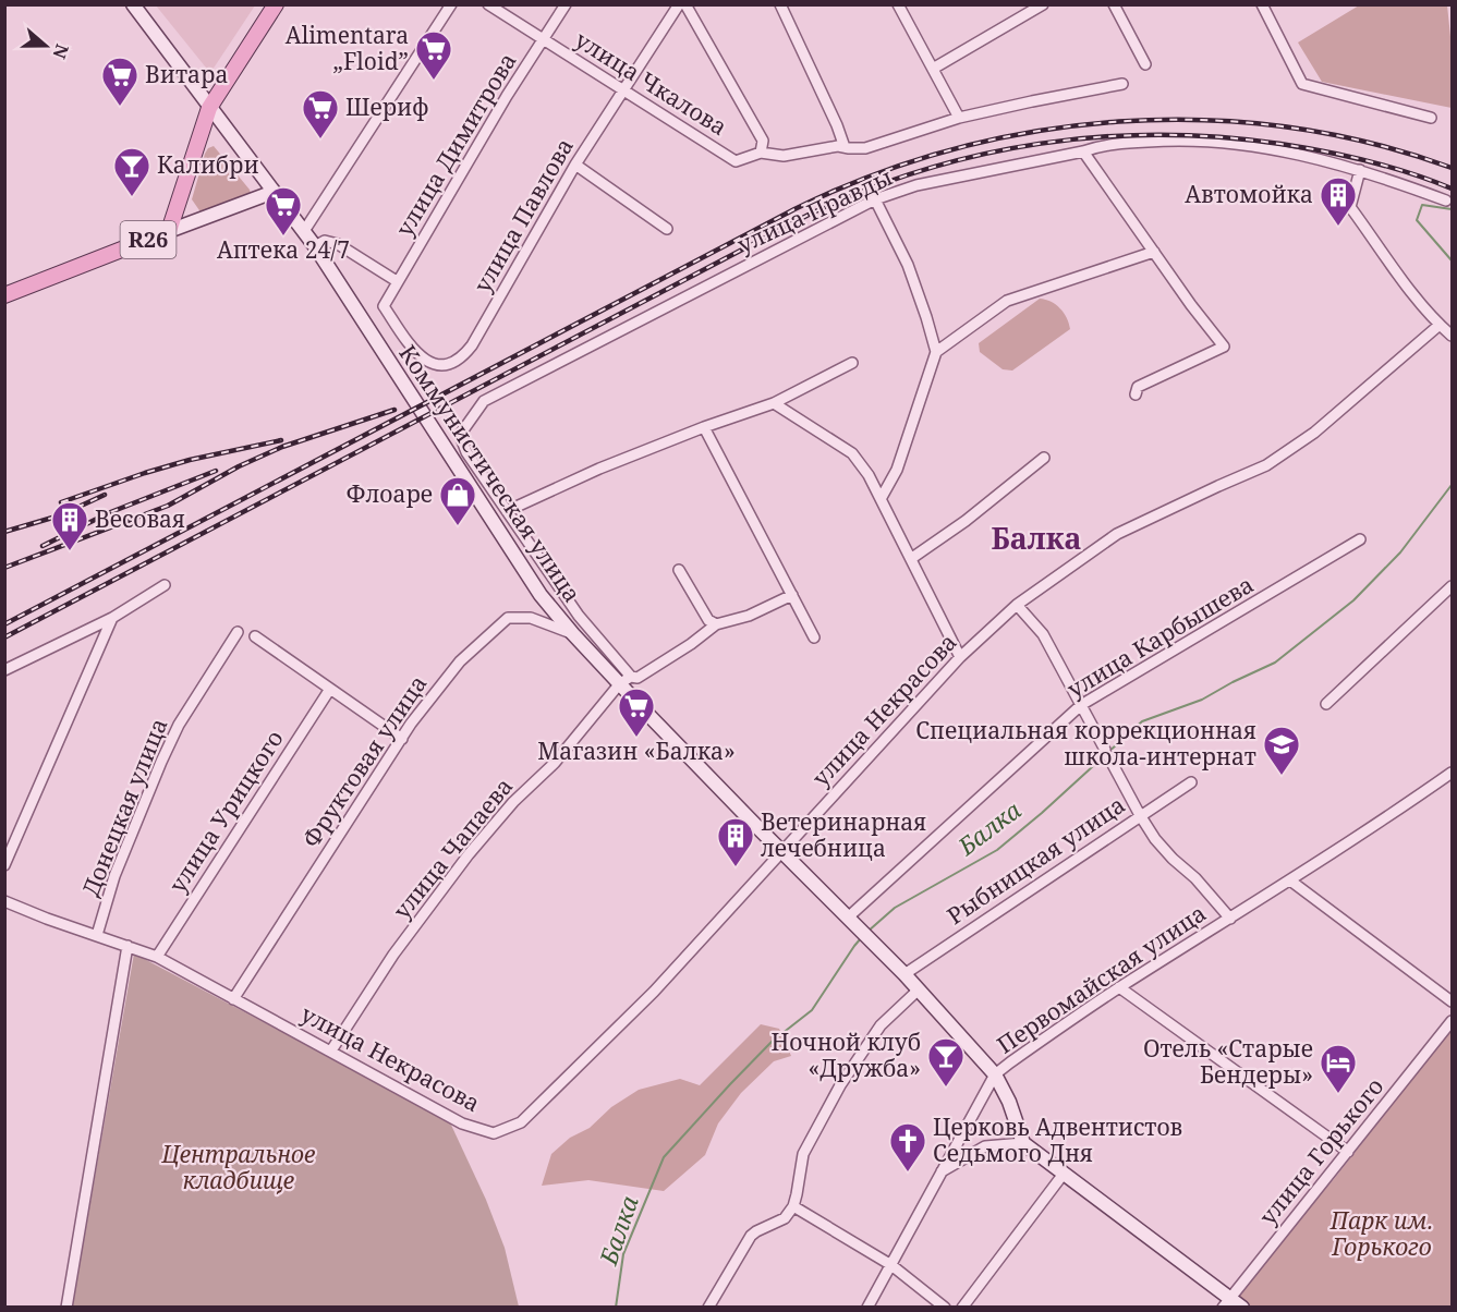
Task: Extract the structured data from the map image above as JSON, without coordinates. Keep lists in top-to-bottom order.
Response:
{
  "streets": {
    "main road": ["R26", "Коммунистическая улица"],
    "street": [
      "улица Чкалова",
      "улица Димитрова",
      "улица Правды",
      "улица Павлова",
      "улица Карбышева",
      "улица Некрасова",
      "Фруктовая улица",
      "Донецкая улица",
      "улица Урицкого",
      "улица Чапаева",
      "Рыбницкая улица",
      "Первомайская улица",
      "улица Горького"
    ]
  },
  "crossings": [
    ["улица Чкалова", "улица Димитрова"],
    ["улица Чкалова", "улица Павлова"],
    ["улица Димитрова", "улица Павлова"],
    ["R26", "Коммунистическая улица"],
    ["Коммунистическая улица", "улица Карбышева"],
    ["Коммунистическая улица", "улица Некрасова"],
    ["Коммунистическая улица", "Фруктовая улица"],
    ["Коммунистическая улица", "улица Чапаева"],
    ["Коммунистическая улица", "Рыбницкая улица"],
    ["Коммунистическая улица", "Первомайская улица"],
    ["улица Некрасова", "Фруктовая улица"],
    ["улица Некрасова", "Донецкая улица"],
    ["улица Некрасова", "улица Урицкого"],
    ["улица Некрасова", "улица Чапаева"]
  ],
  "districts": ["Балка"],
  "water": ["Балка"],
  "parks": ["Центральное кладбище", "Парк им. Горького"],
  "places": {
    "supermarket": [
      "Alimentara „Floid”",
      "Витара",
      "Шериф",
      "Аптека 24/7",
      "Магазин «Балка»"
    ],
    "bar": ["Калибри", "Ночной клуб «Дружба»"],
    "building": ["Автомойка", "Весовая", "Ветеринарная лечебница"],
    "shop": ["Флоаре"],
    "school or university": ["Специальная коррекционная школа-интернат"],
    "hotel": ["Отель «Старые Бендеры»"],
    "church": ["Церковь Адвентистов Седьмого Дня"]
  },
  "north": "right"
}
